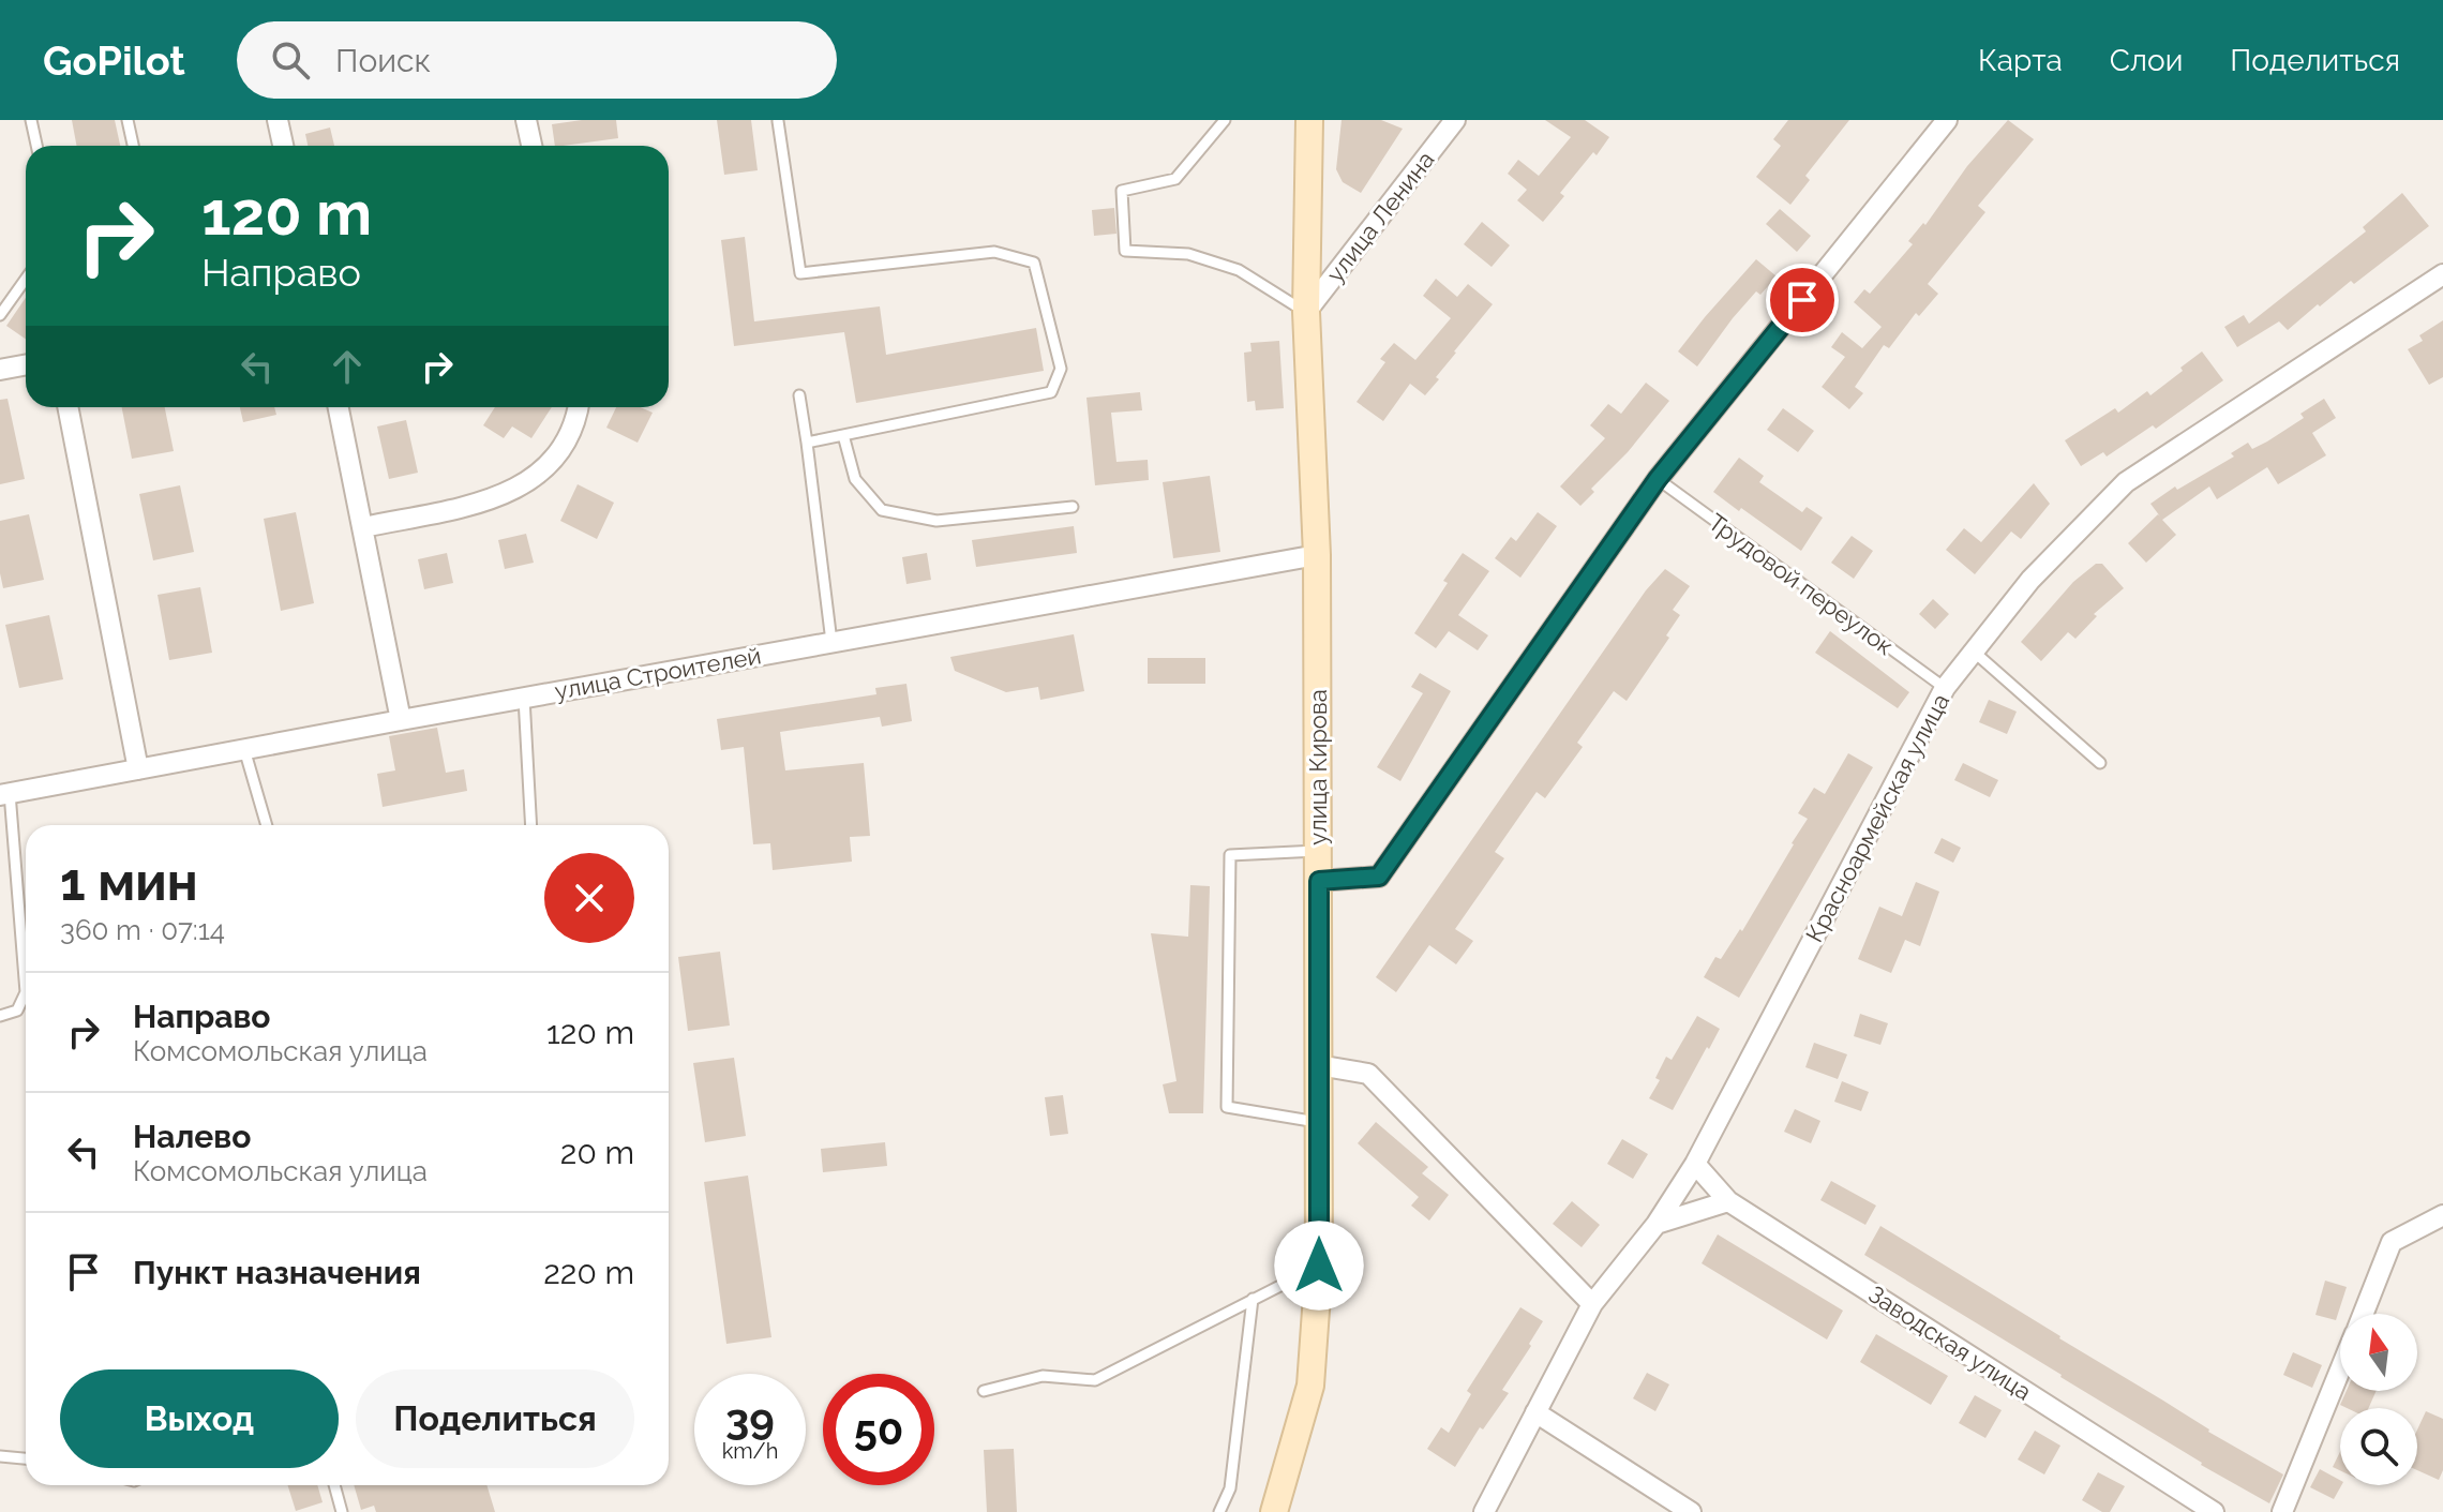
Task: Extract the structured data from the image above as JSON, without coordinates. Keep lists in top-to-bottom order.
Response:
{
  "streets": {
    "main road": ["улица Кирова"],
    "street": [
      "улица Ленина",
      "улица Строителей",
      "Красноармейская улица",
      "Заводская улица"
    ],
    "lane": ["Трудовой переулок"]
  },
  "crossings": [
    ["улица Ленина", "улица Кирова"],
    ["Трудовой переулок", "Красноармейская улица"],
    ["улица Строителей", "улица Кирова"],
    ["Красноармейская улица", "Заводская улица"]
  ],
  "north": "top",
  "page": {
    "header": "GoPilot",
    "search": "Поиск",
    "nav": ["Карта", "Слои", "Поделиться"],
    "turn": ["120 m", "Направо"],
    "heading": ["1 мин", "360 m · 07:14"],
    "list": [
      {
        "name": "Направо",
        "note": "Комсомольская улица",
        "value": "120 m"
      },
      {
        "name": "Налево",
        "note": "Комсомольская улица",
        "value": "20 m"
      },
      {
        "name": "Пункт назначения",
        "value": "220 m"
      }
    ],
    "buttons": ["Выход", "Поделиться"],
    "speed": "39 km/h",
    "limit": "50"
  }
}
